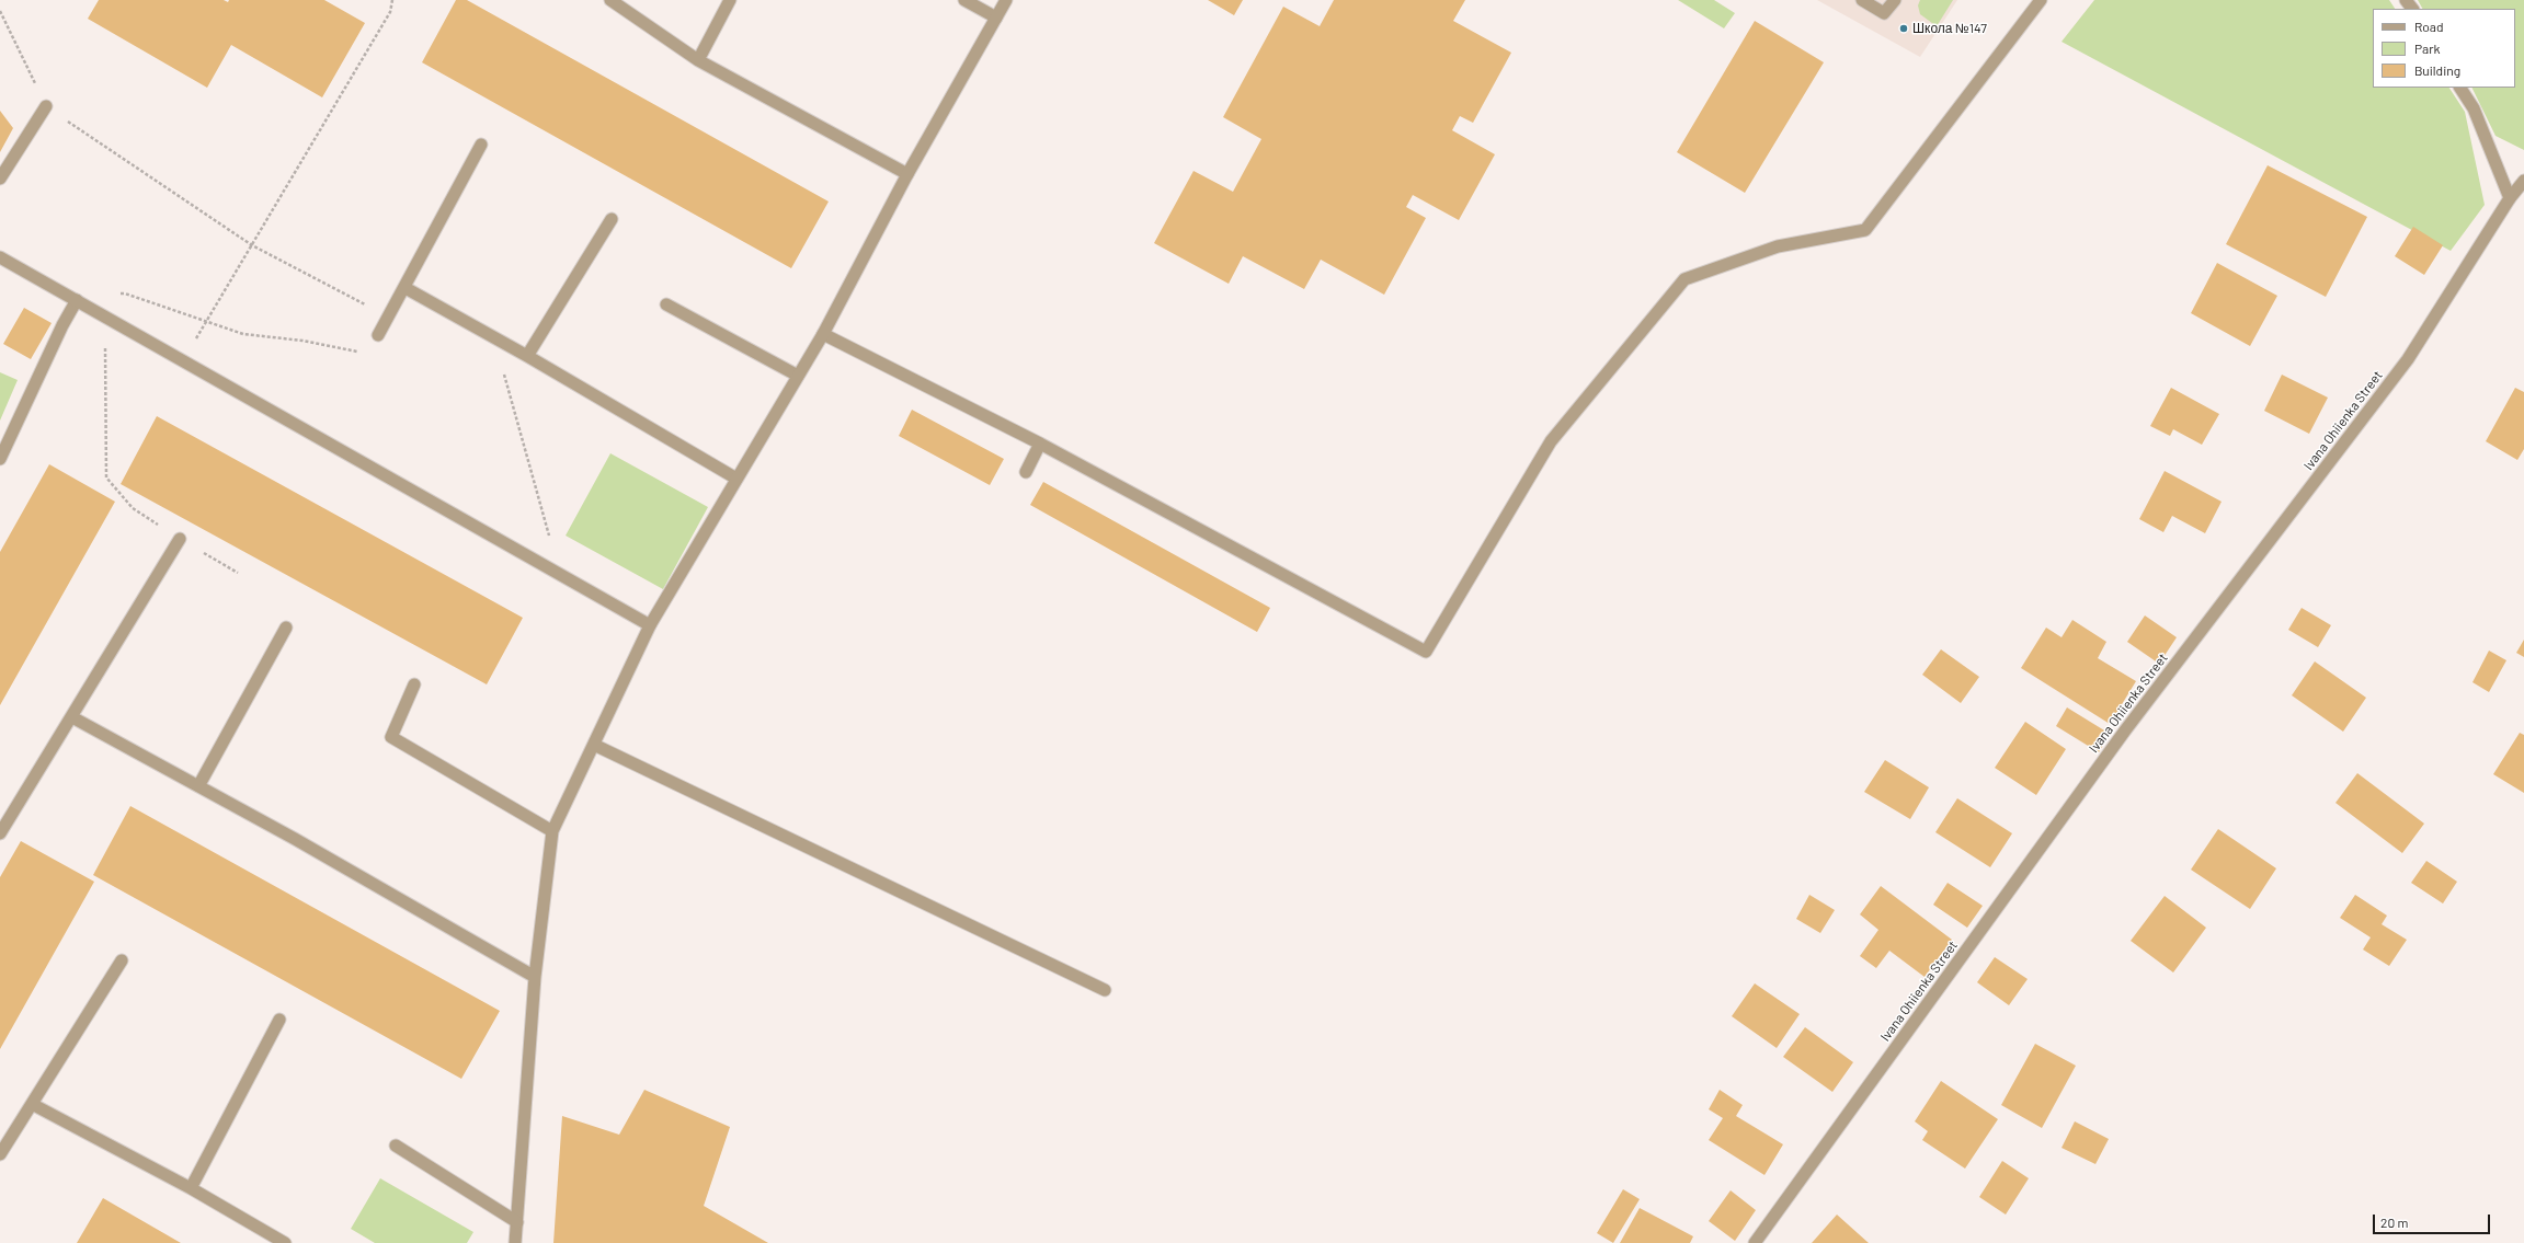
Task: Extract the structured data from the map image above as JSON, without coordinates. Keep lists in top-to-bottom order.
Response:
{
  "streets": {
    "street": ["Ivana Ohiienka Street"]
  },
  "places": ["Школа №147"],
  "legend": ["Road", "Park", "Building"],
  "scale_bar": "20 m"
}
